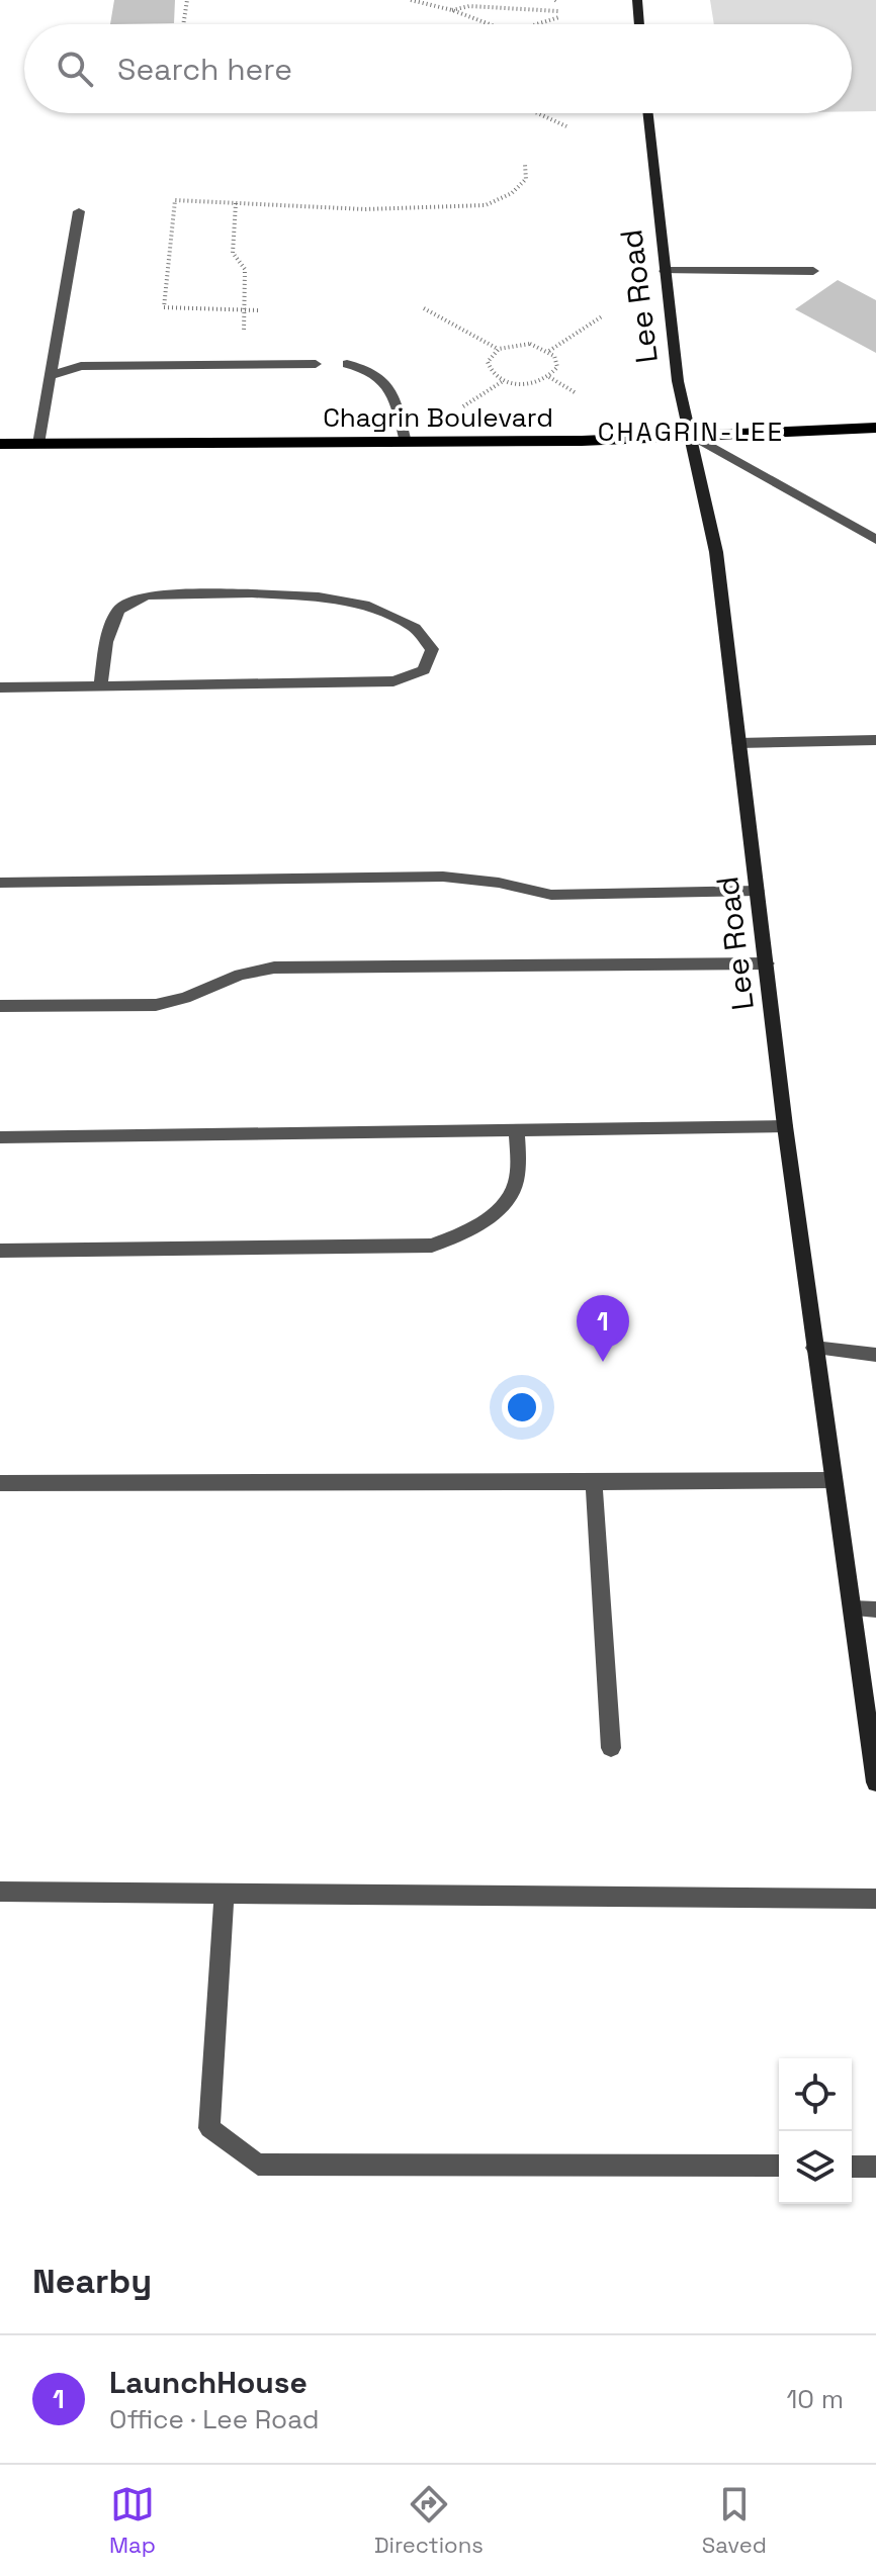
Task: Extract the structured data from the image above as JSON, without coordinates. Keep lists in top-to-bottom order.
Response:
{
  "streets": {
    "main road": ["Lee Road", "Chagrin Boulevard"]
  },
  "crossings": [
    ["Lee Road", "Chagrin Boulevard"]
  ],
  "districts": ["CHAGRIN-LEE"],
  "page": {
    "search": "Search here",
    "pins": "1",
    "heading": "Nearby",
    "list": [
      {
        "mark": "1",
        "name": "LaunchHouse",
        "note": "Office · Lee Road",
        "value": "10 m"
      }
    ],
    "nav": ["Map", "Directions", "Saved"]
  }
}
